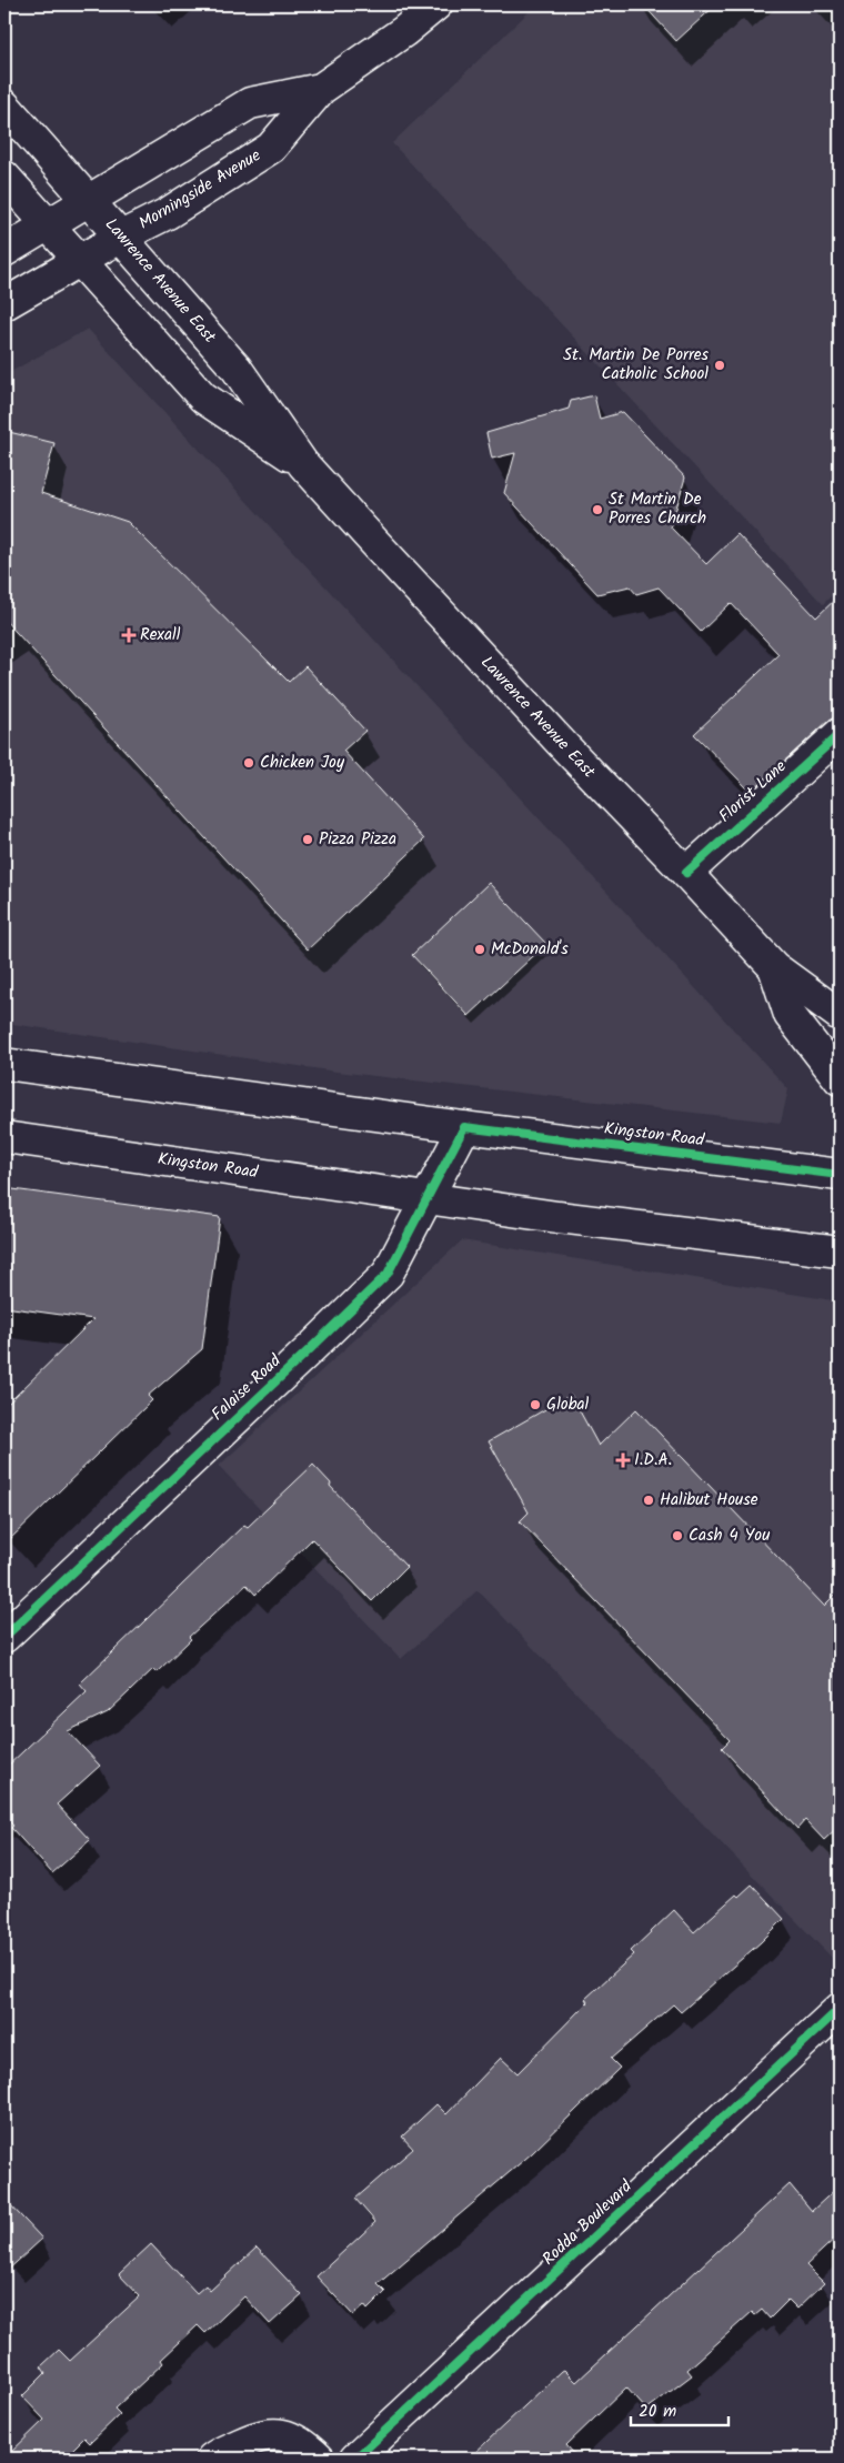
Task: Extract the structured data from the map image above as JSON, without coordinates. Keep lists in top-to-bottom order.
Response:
{
  "streets": {
    "main road": [
      "Morningside Avenue",
      "Lawrence Avenue East",
      "Florist Lane",
      "Kingston Road",
      "Falaise Road",
      "Rodda Boulevard"
    ]
  },
  "crossings": [
    ["Morningside Avenue", "Lawrence Avenue East"],
    ["Lawrence Avenue East", "Florist Lane"],
    ["Kingston Road", "Falaise Road"]
  ],
  "places": {
    "other": [
      "St. Martin De Porres Catholic School",
      "St Martin De Porres Church",
      "Chicken Joy",
      "Pizza Pizza",
      "McDonald's",
      "Global",
      "Halibut House",
      "Cash 4 You"
    ],
    "health": ["Rexall", "I.D.A."]
  },
  "scale_bar": "20 m"
}
